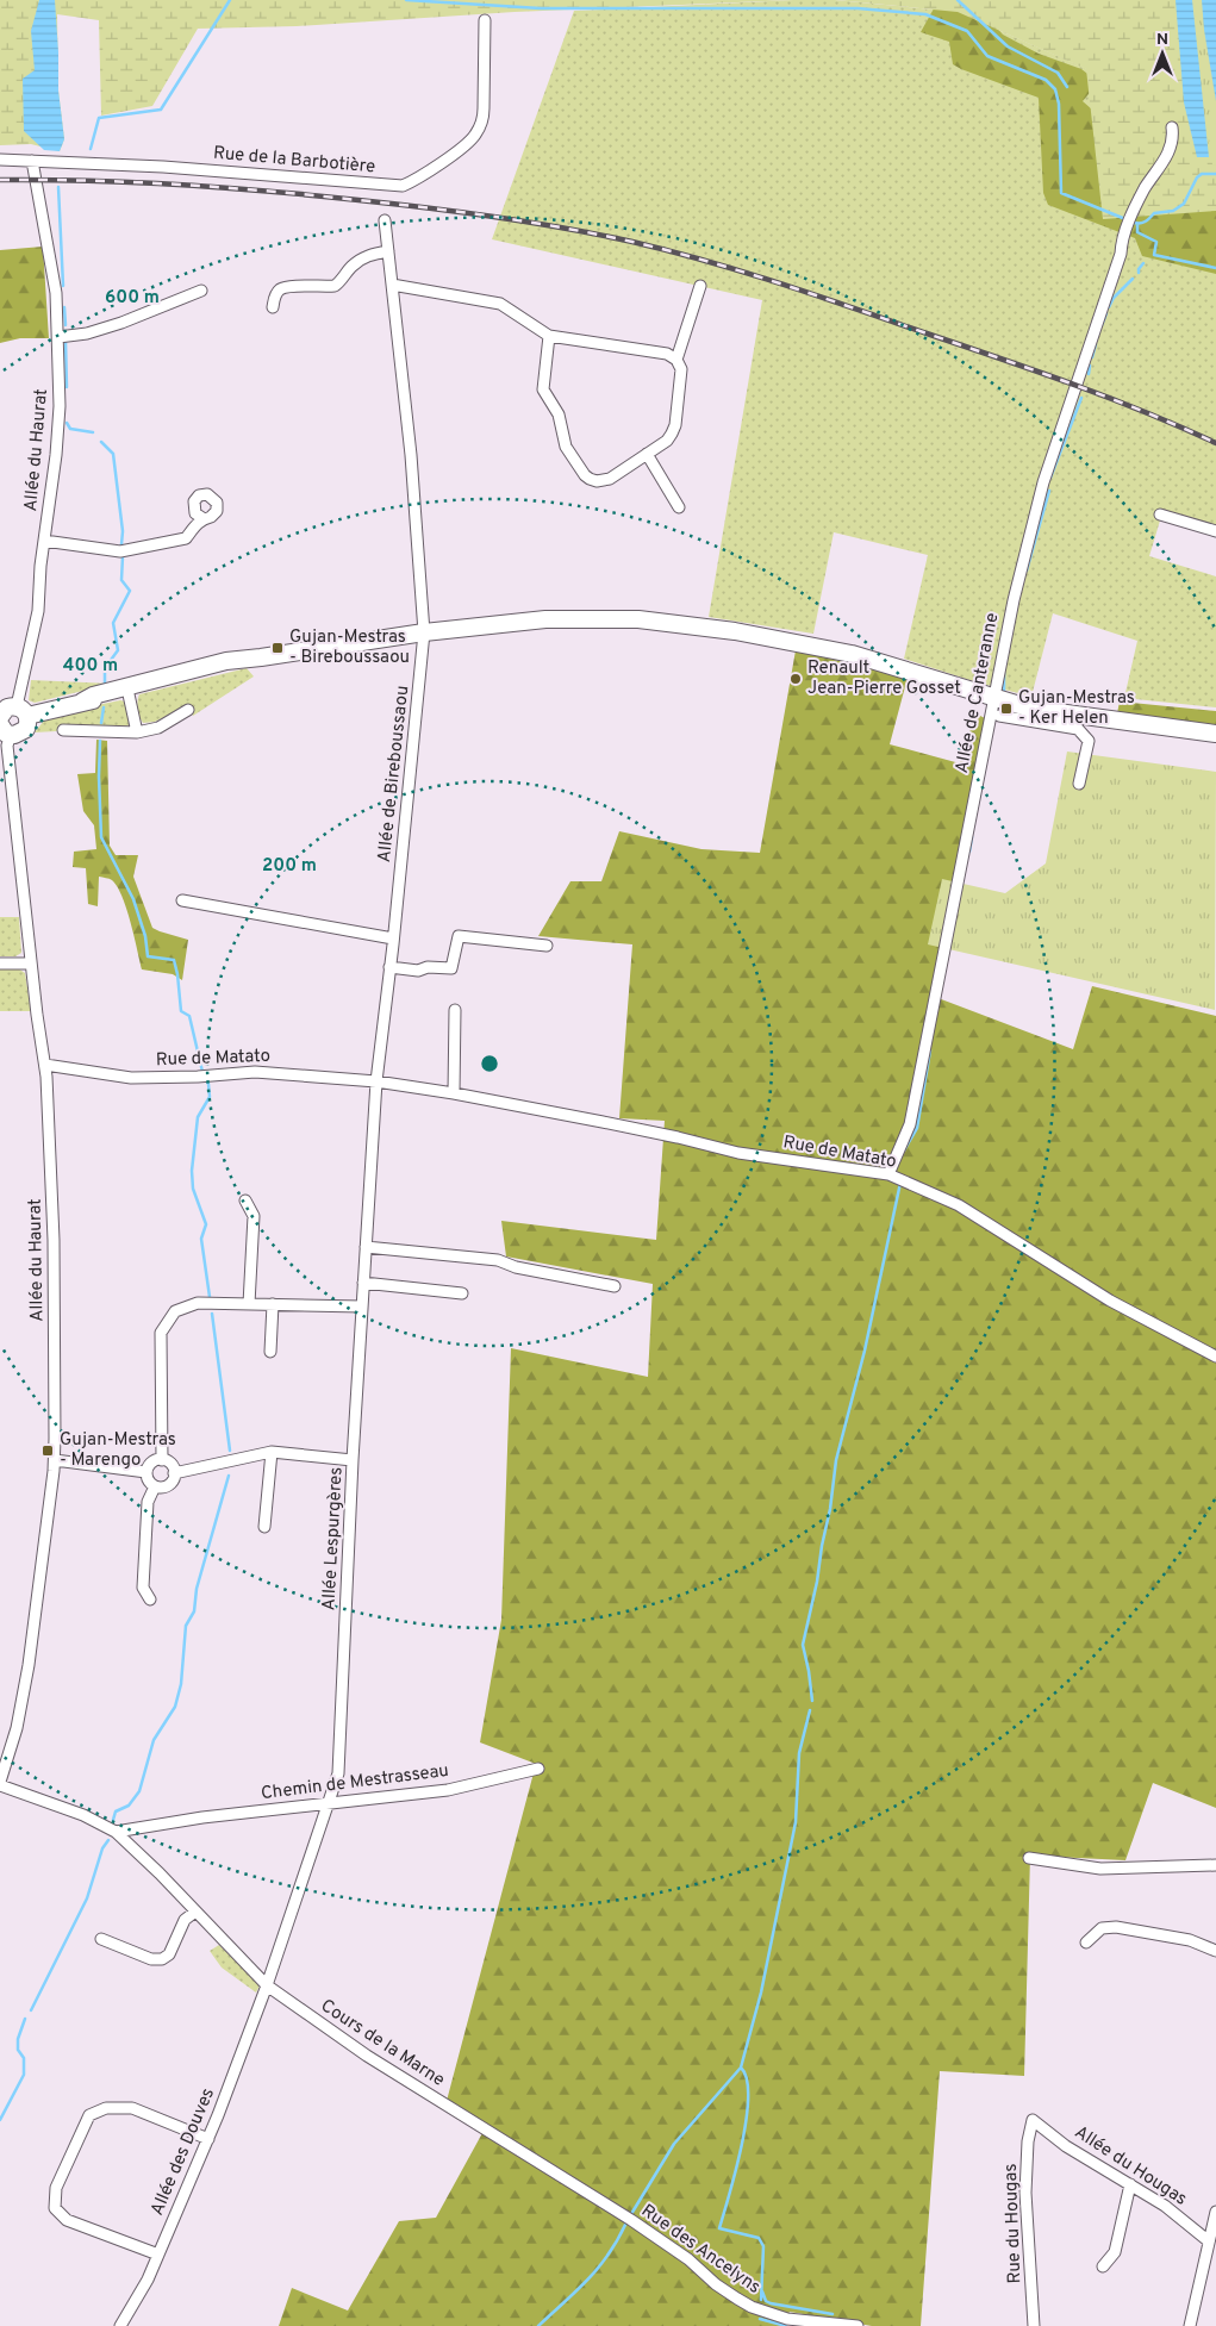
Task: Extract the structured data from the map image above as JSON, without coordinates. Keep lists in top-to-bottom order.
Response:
{
  "streets": {
    "street": [
      "Rue de la Barbotière",
      "Allée du Haurat",
      "Allée de Canteranne",
      "Allée de Bireboussaou",
      "Rue de Matato",
      "Allée Lespurgères",
      "Chemin de Mestrasseau",
      "Cours de la Marne",
      "Allée des Douves",
      "Allée du Hougas",
      "Rue du Hougas",
      "Rue des Ancelyns"
    ]
  },
  "crossings": [
    ["Rue de la Barbotière", "Allée du Haurat"],
    ["Allée du Haurat", "Rue de Matato"],
    ["Allée du Haurat", "Cours de la Marne"],
    ["Allée de Canteranne", "Rue de Matato"],
    ["Allée de Bireboussaou", "Rue de Matato"],
    ["Allée de Bireboussaou", "Allée Lespurgères"],
    ["Rue de Matato", "Allée Lespurgères"],
    ["Allée Lespurgères", "Chemin de Mestrasseau"],
    ["Allée Lespurgères", "Cours de la Marne"],
    ["Allée Lespurgères", "Allée des Douves"],
    ["Chemin de Mestrasseau", "Cours de la Marne"],
    ["Cours de la Marne", "Allée des Douves"],
    ["Cours de la Marne", "Rue des Ancelyns"],
    ["Allée du Hougas", "Rue du Hougas"]
  ],
  "places": {
    "transit": ["Gujan-Mestras - Bireboussaou", "Gujan-Mestras - Ker Helen", "Gujan-Mestras - Marengo"],
    "other": ["Renault Jean-Pierre Gosset"]
  },
  "north": "top",
  "rings": ["600 m", "400 m", "200 m"]
}
